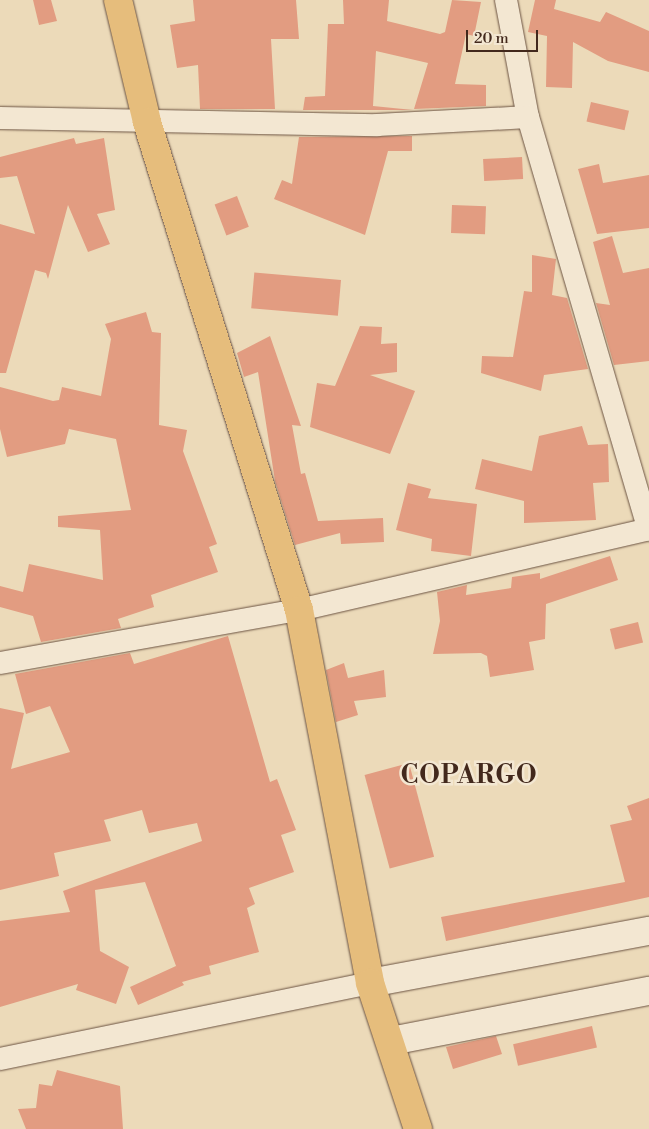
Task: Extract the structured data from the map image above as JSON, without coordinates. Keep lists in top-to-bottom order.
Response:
{
  "districts": ["COPARGO"],
  "scale_bar": "20 m"
}
